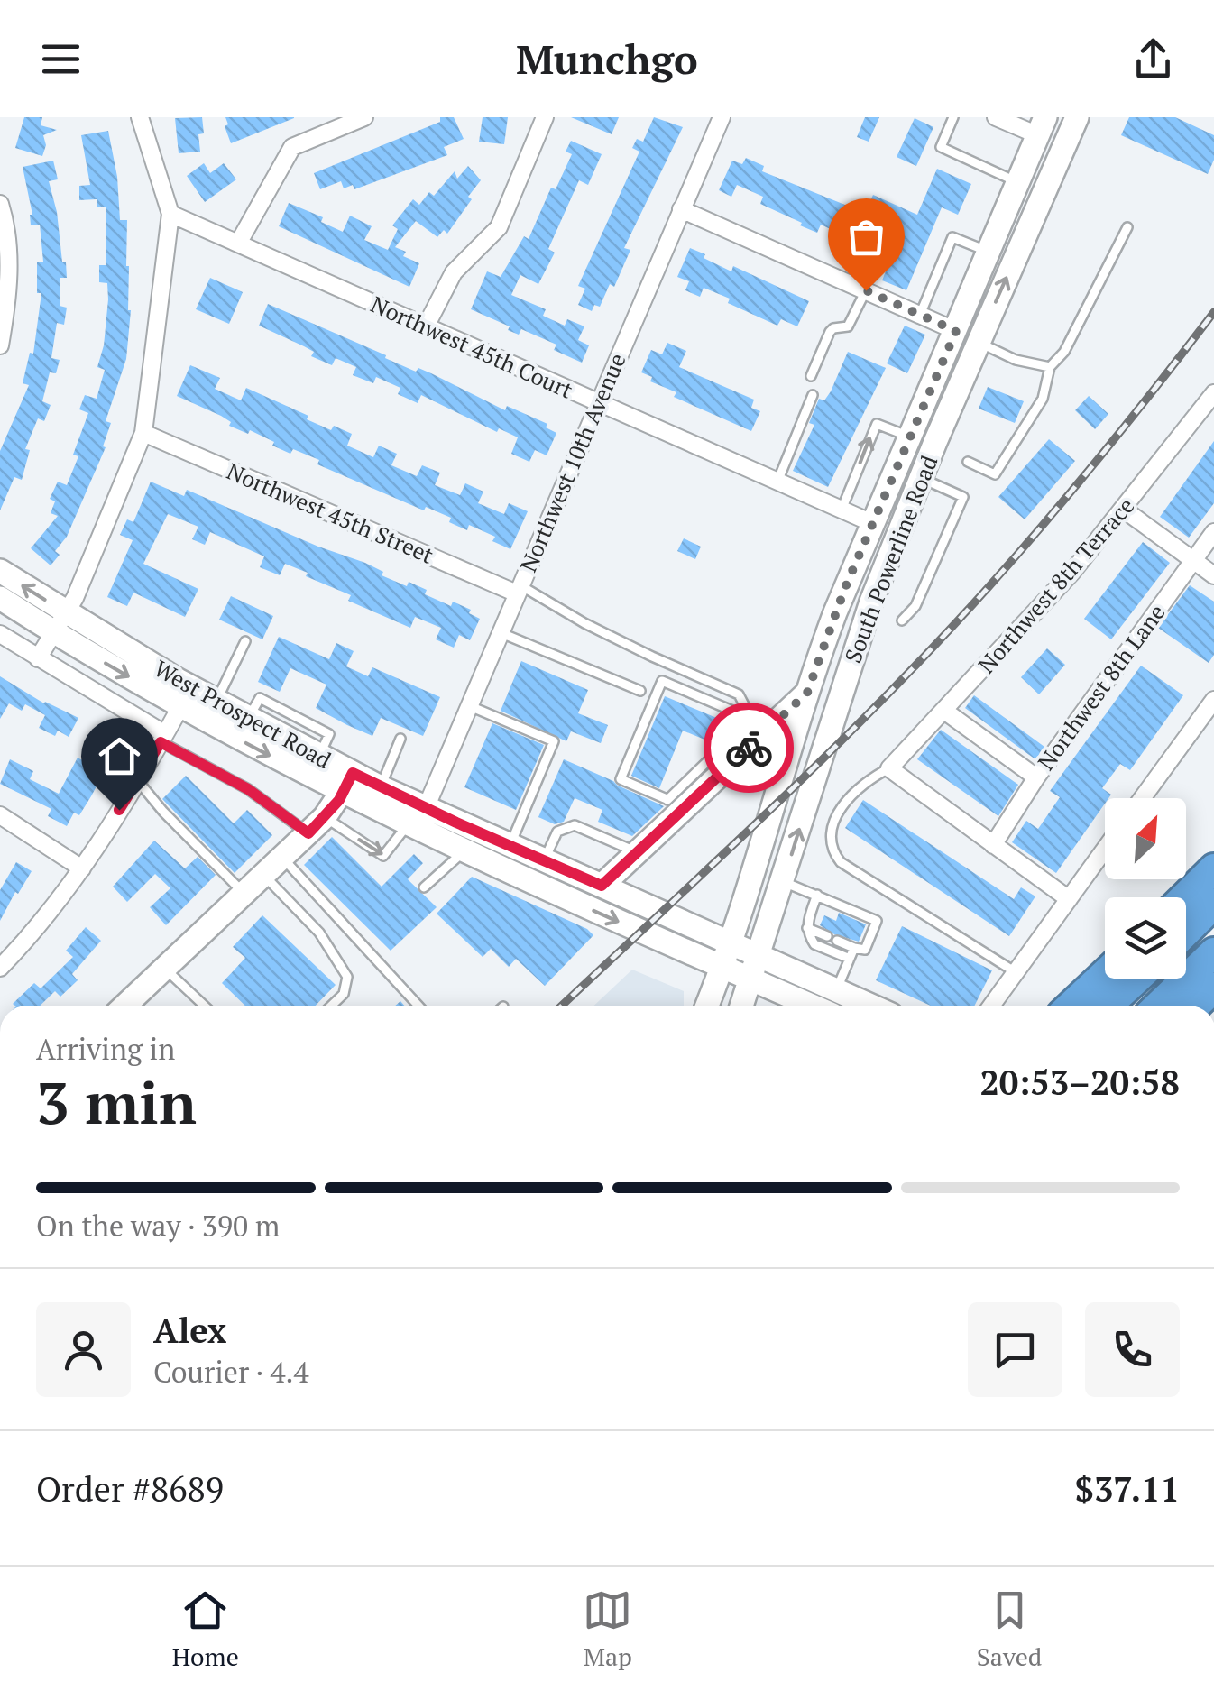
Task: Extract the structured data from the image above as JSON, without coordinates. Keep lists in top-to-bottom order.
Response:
{
  "streets": {
    "main road": ["South Powerline Road", "West Prospect Road"],
    "street": [
      "Northwest 45th Court",
      "Northwest 10th Avenue",
      "Northwest 45th Street",
      "Northwest 8th Terrace",
      "Northwest 8th Lane"
    ]
  },
  "crossings": [
    ["Northwest 45th Court", "Northwest 10th Avenue"],
    ["Northwest 45th Court", "South Powerline Road"],
    ["Northwest 10th Avenue", "Northwest 45th Street"],
    ["Northwest 10th Avenue", "West Prospect Road"],
    ["South Powerline Road", "West Prospect Road"]
  ],
  "north": "top right",
  "page": {
    "header": "Munchgo",
    "heading": ["3 min", "Arriving in", "20:53–20:58"],
    "panel": [
      "Alex",
      "Courier · 4.4",
      "Order #8689",
      "$37.11"
    ],
    "bar": "On the way · 390 m",
    "tabs": ["Home", "Map", "Saved"]
  }
}
